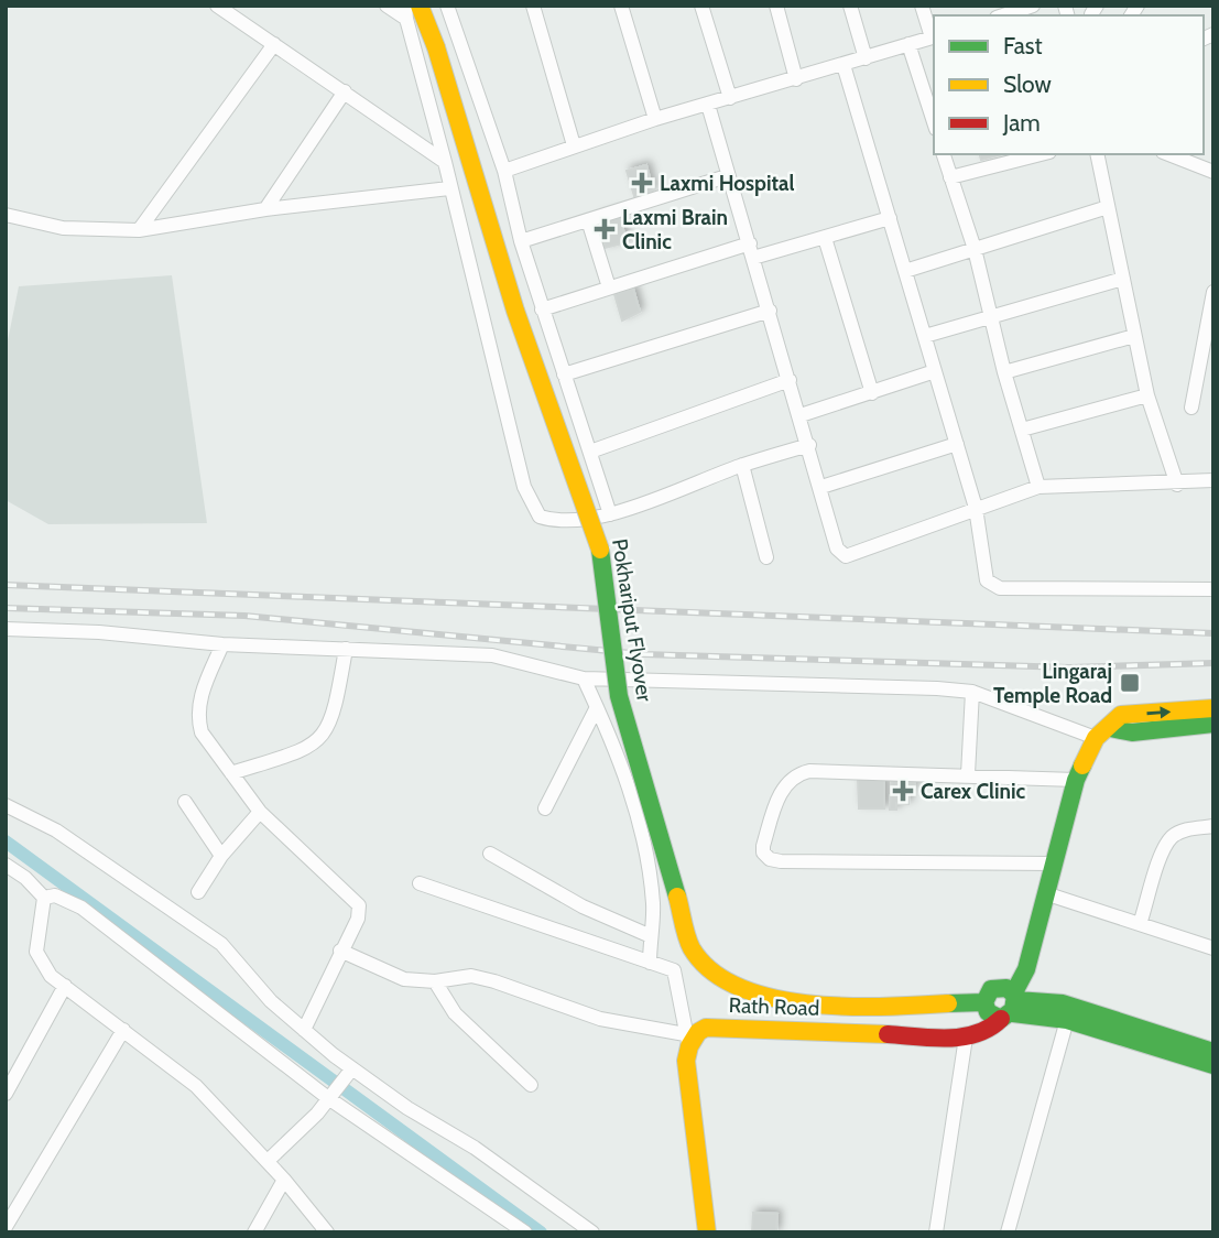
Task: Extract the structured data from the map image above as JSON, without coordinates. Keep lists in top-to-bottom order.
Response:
{
  "streets": {
    "main road": ["Pokhariput Flyover", "Rath Road"]
  },
  "crossings": [
    ["Pokhariput Flyover", "Rath Road"]
  ],
  "places": {
    "health": ["Laxmi Hospital", "Laxmi Brain Clinic", "Carex Clinic"],
    "transit": ["Lingaraj Temple Road"]
  },
  "legend": ["Fast", "Slow", "Jam"]
}
